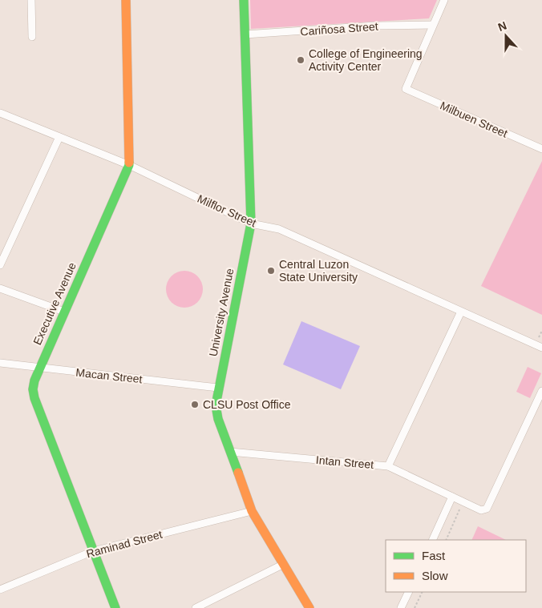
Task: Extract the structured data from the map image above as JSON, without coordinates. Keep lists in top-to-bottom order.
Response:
{
  "streets": {
    "street": [
      "Cariñosa Street",
      "Milbuen Street",
      "Milflor Street",
      "Executive Avenue",
      "University Avenue",
      "Macan Street",
      "Intan Street",
      "Raminad Street"
    ]
  },
  "crossings": [
    ["Cariñosa Street", "Milbuen Street"],
    ["Cariñosa Street", "University Avenue"],
    ["Milflor Street", "Executive Avenue"],
    ["Milflor Street", "University Avenue"],
    ["Executive Avenue", "Macan Street"],
    ["Executive Avenue", "Raminad Street"],
    ["University Avenue", "Macan Street"],
    ["University Avenue", "Intan Street"],
    ["University Avenue", "Raminad Street"]
  ],
  "places": ["College of Engineering Activity Center", "Central Luzon State University", "CLSU Post Office"],
  "legend": ["Fast", "Slow"],
  "north": "top"
}
